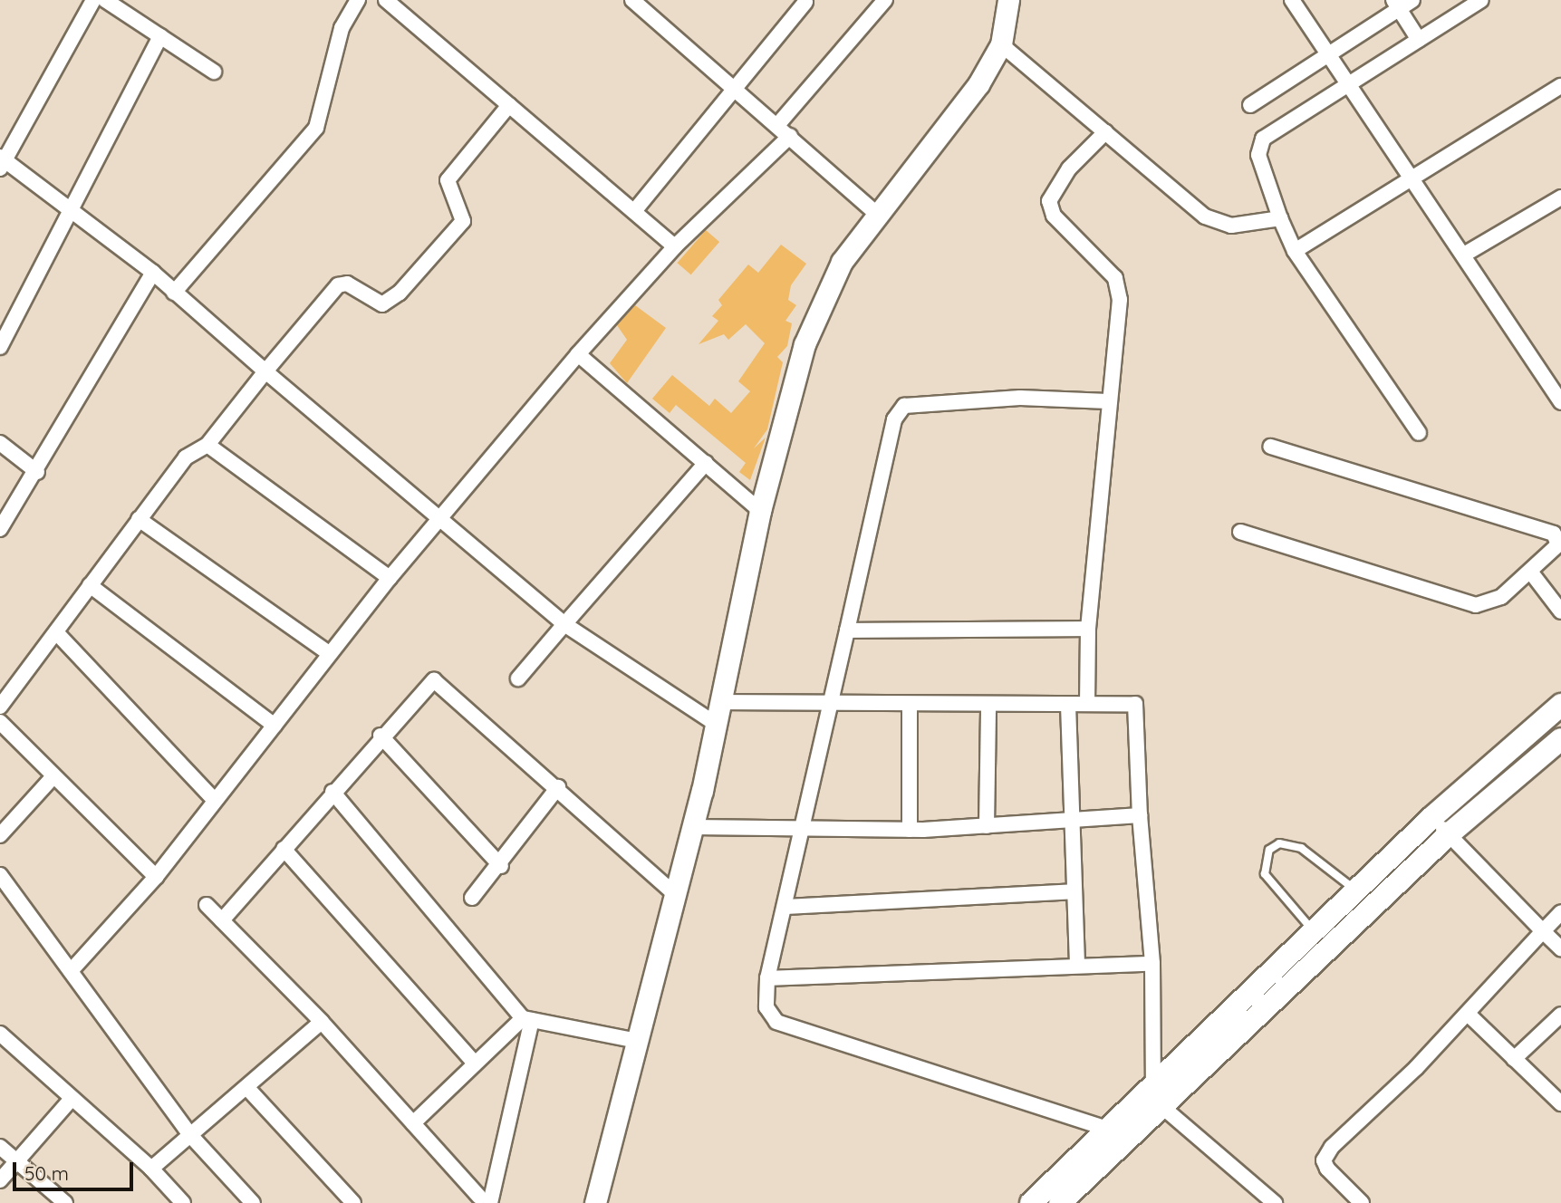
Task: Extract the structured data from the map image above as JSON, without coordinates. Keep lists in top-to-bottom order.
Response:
{
  "scale_bar": "50 m"
}
